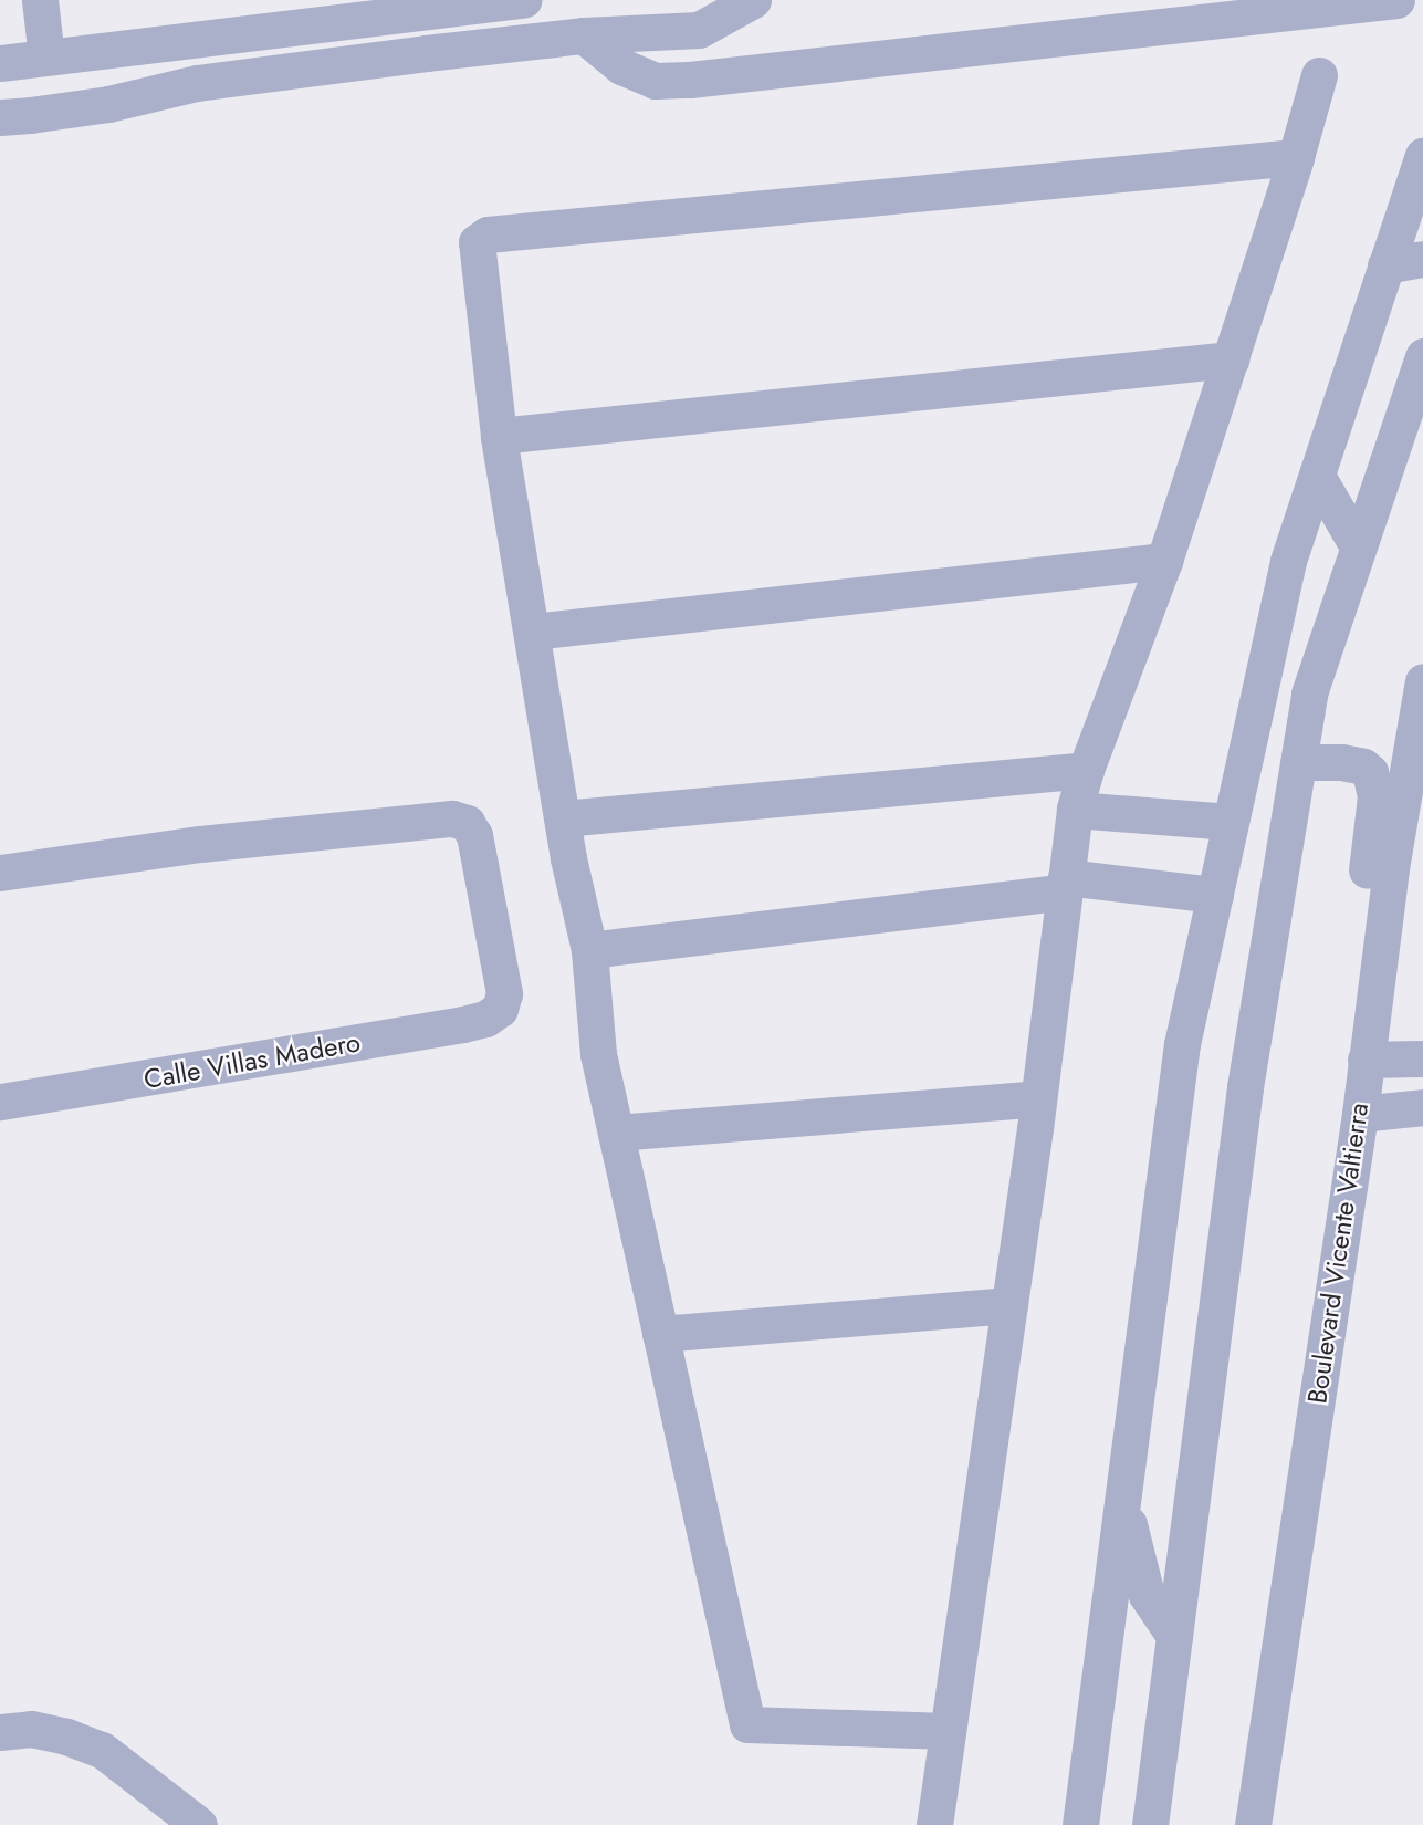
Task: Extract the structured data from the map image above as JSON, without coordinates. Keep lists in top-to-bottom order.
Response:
{
  "streets": {
    "street": ["Calle Villas Madero", "Boulevard Vicente Valtierra"]
  }
}
